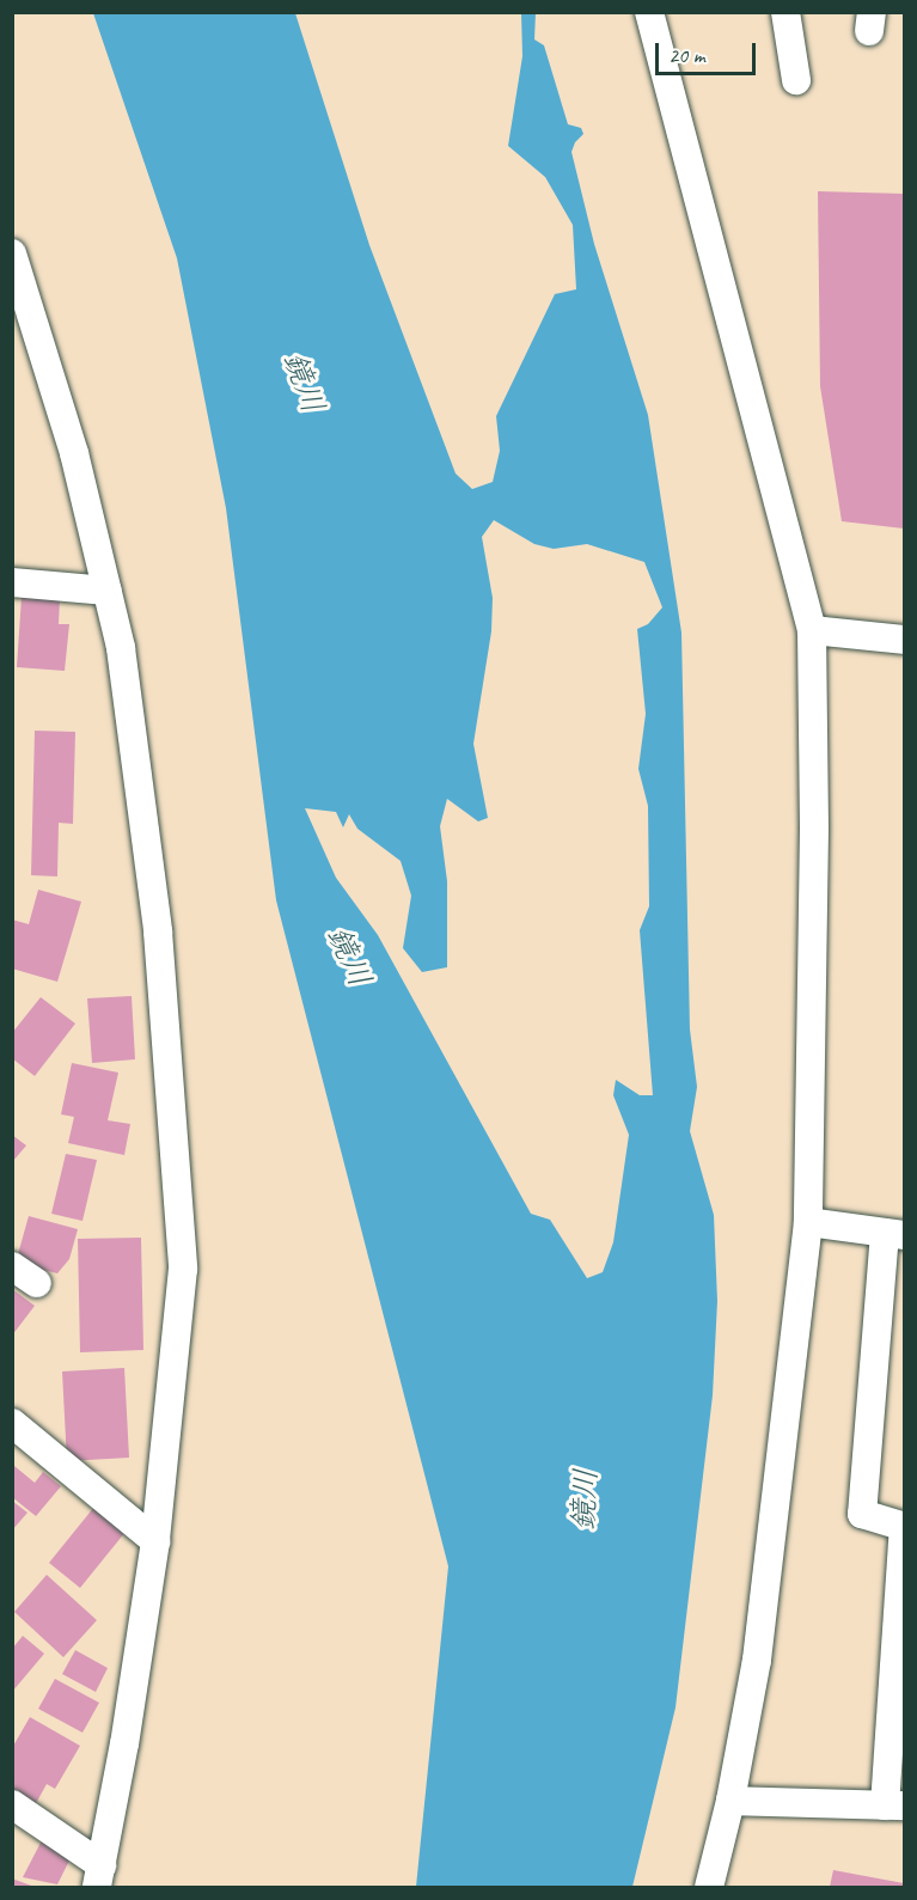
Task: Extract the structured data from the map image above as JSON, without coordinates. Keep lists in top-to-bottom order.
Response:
{
  "water": ["鏡川"],
  "scale_bar": "20 m"
}
